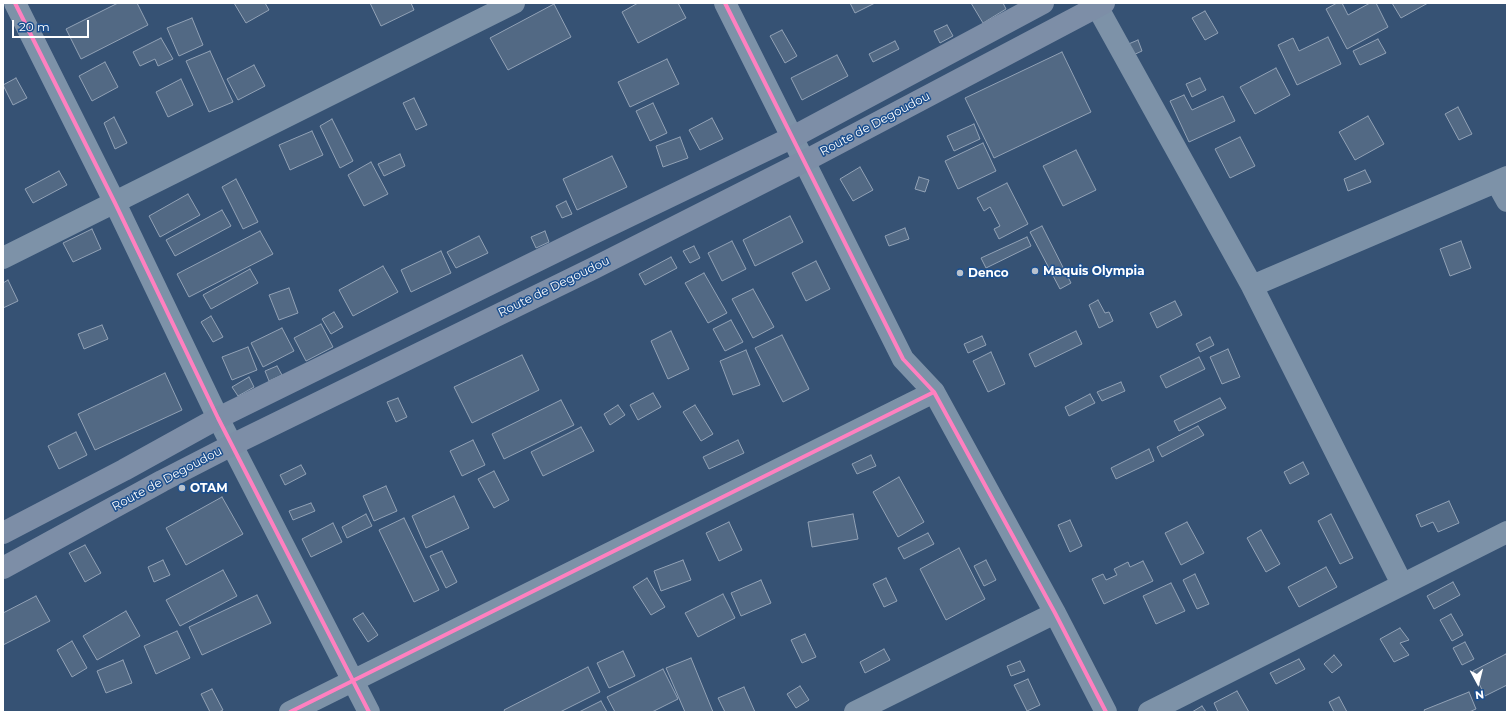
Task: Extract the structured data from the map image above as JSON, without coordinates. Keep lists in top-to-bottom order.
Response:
{
  "streets": {
    "main road": ["Route de Degoudou"]
  },
  "places": ["Maquis Olympia", "Denco", "OTAM"],
  "scale_bar": "20 m",
  "north": "bottom"
}
